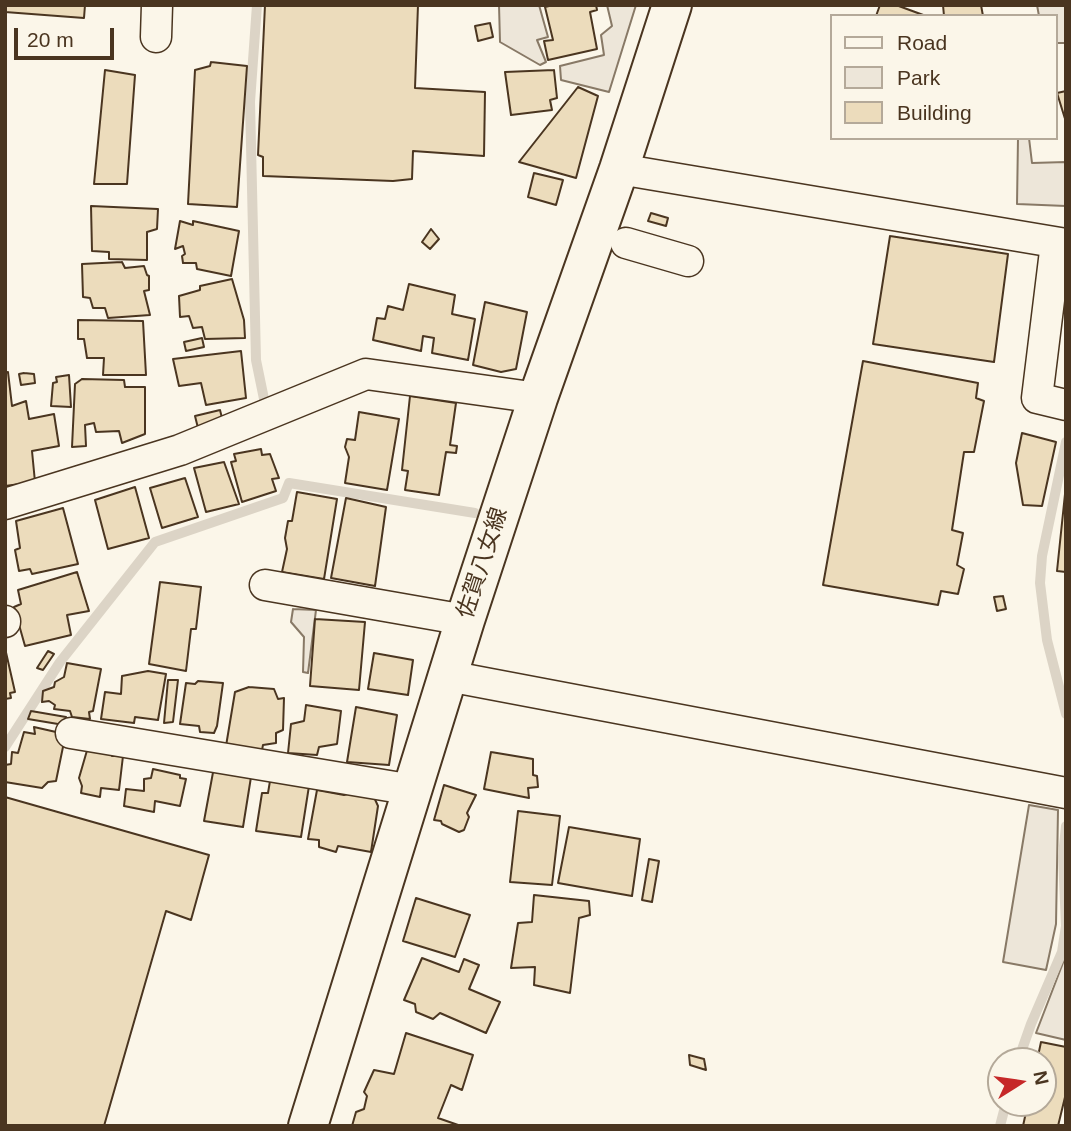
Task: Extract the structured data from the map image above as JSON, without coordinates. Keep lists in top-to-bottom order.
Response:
{
  "streets": {
    "main road": ["佐賀八女線"]
  },
  "legend": ["Road", "Park", "Building"],
  "scale_bar": "20 m",
  "north": "right"
}
